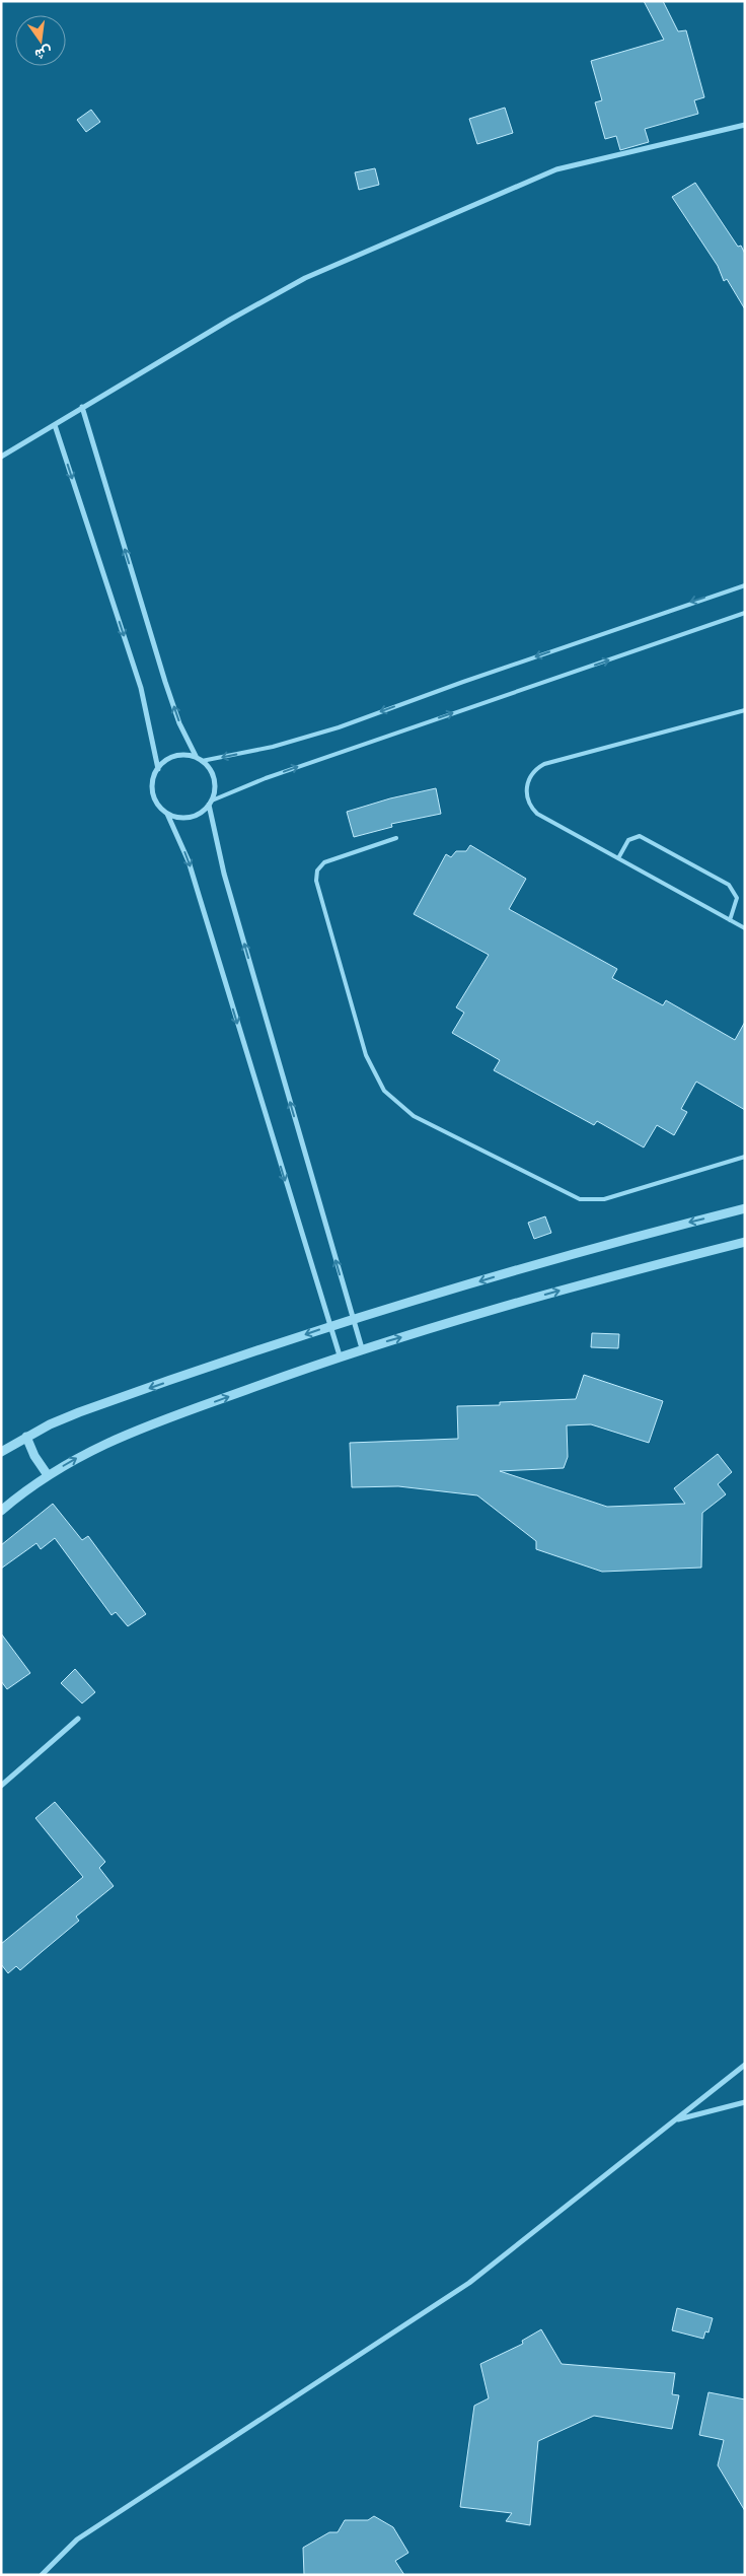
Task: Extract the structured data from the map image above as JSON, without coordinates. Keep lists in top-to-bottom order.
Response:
{
  "north": "bottom"
}
